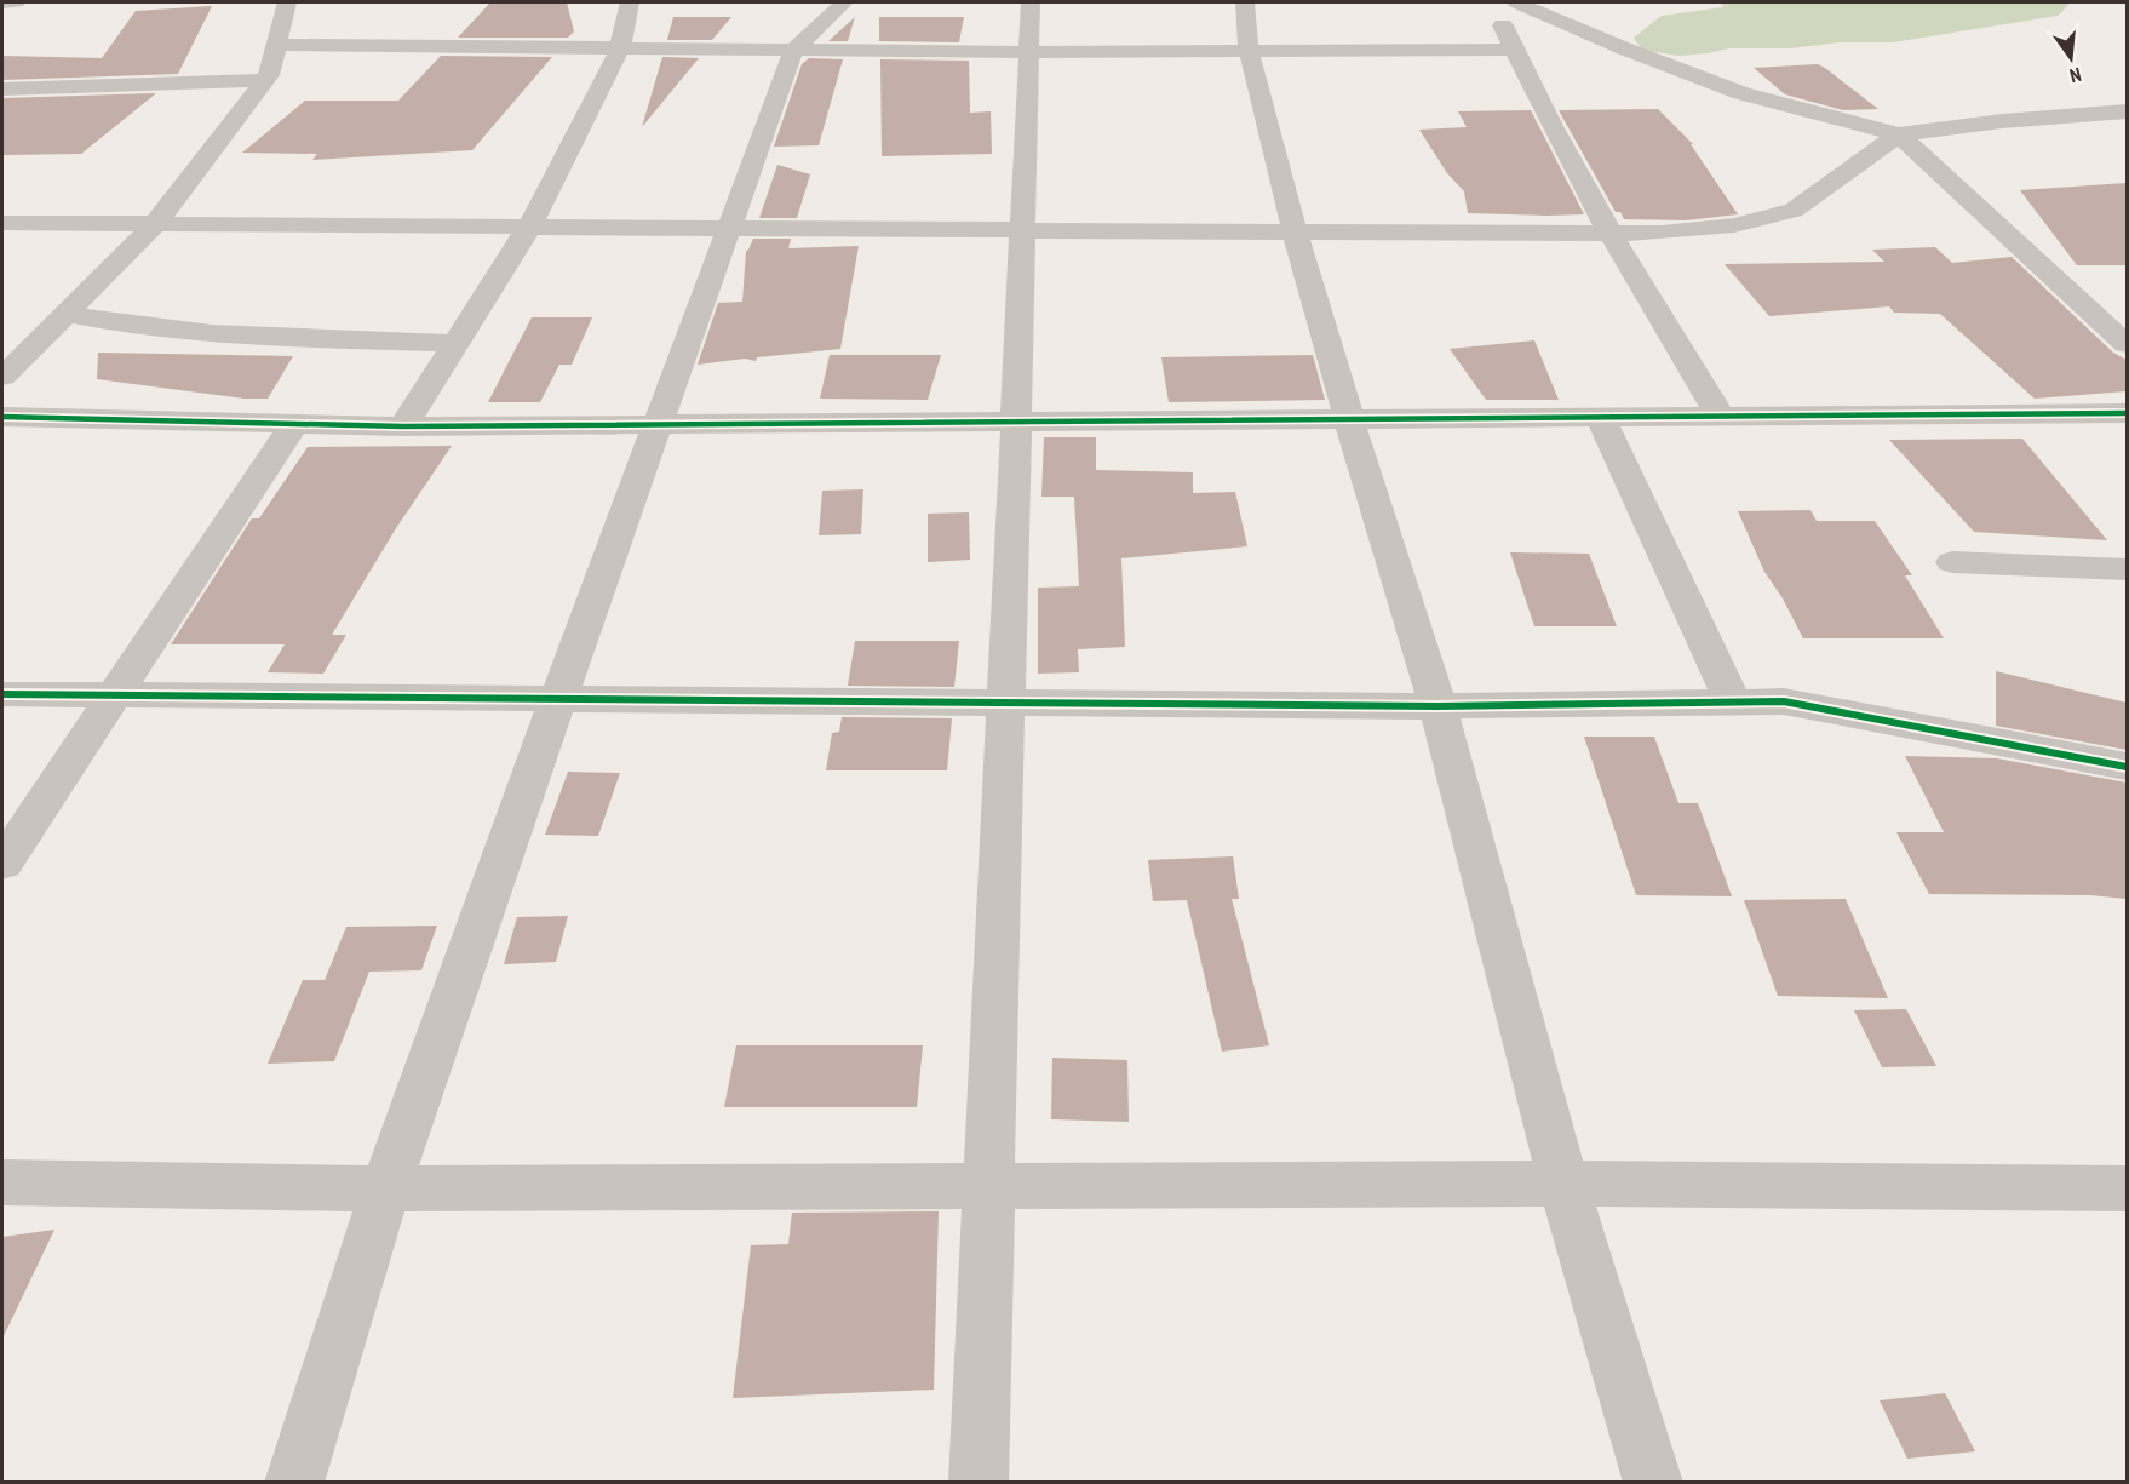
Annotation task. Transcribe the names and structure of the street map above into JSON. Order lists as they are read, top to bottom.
{
  "north": "bottom"
}
